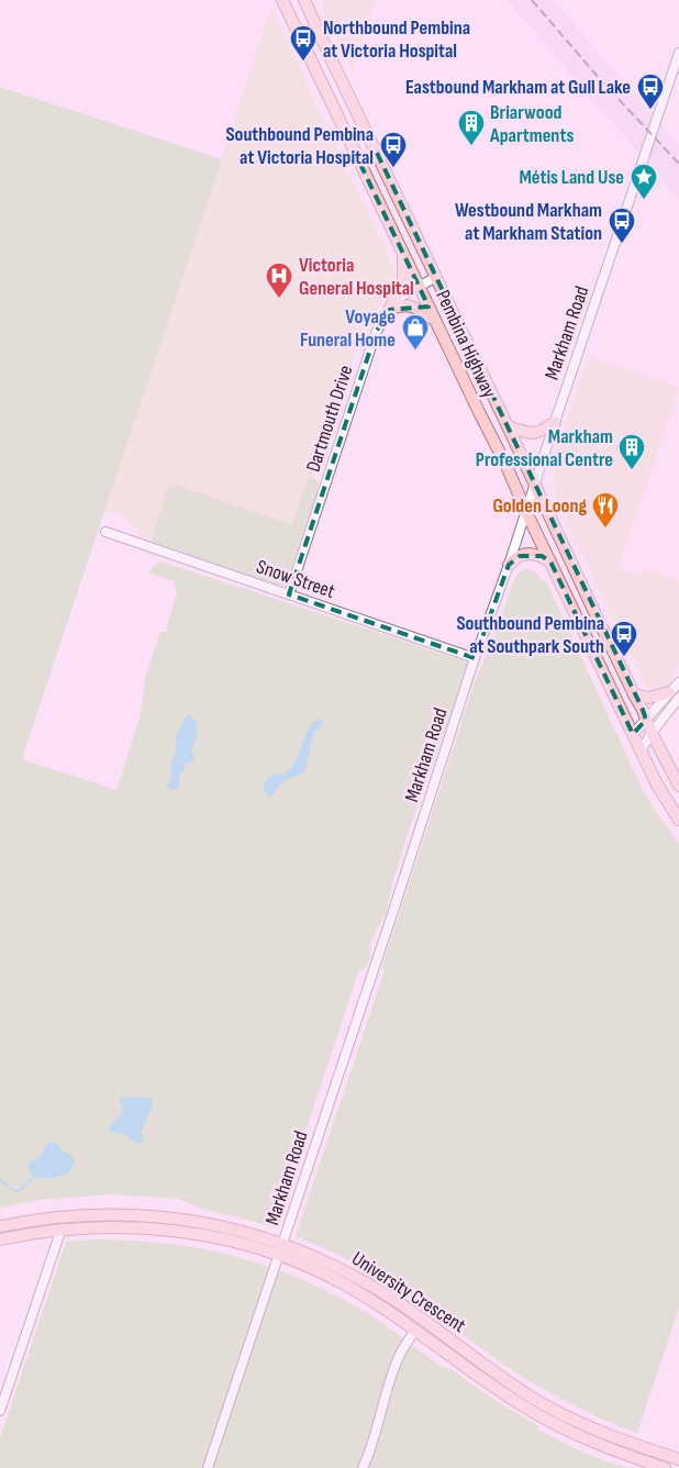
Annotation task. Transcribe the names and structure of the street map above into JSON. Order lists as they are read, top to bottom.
{
  "streets": {
    "main road": ["Pembina Highway", "University Crescent"],
    "street": ["Markham Road", "Dartmouth Drive", "Snow Street"]
  },
  "crossings": [
    ["Markham Road", "Pembina Highway"],
    ["Markham Road", "Snow Street"],
    ["Markham Road", "University Crescent"],
    ["Pembina Highway", "Dartmouth Drive"],
    ["Dartmouth Drive", "Snow Street"]
  ],
  "places": {
    "bus stop": [
      "Northbound Pembina at Victoria Hospital",
      "Eastbound Markham at Gull Lake",
      "Southbound Pembina at Victoria Hospital",
      "Westbound Markham at Markham Station",
      "Southbound Pembina at Southpark South"
    ],
    "building": ["Briarwood Apartments", "Markham Professional Centre"],
    "place": ["Métis Land Use"],
    "hospital": ["Victoria General Hospital"],
    "shop": ["Voyage Funeral Home"],
    "restaurant": ["Golden Loong"]
  }
}
